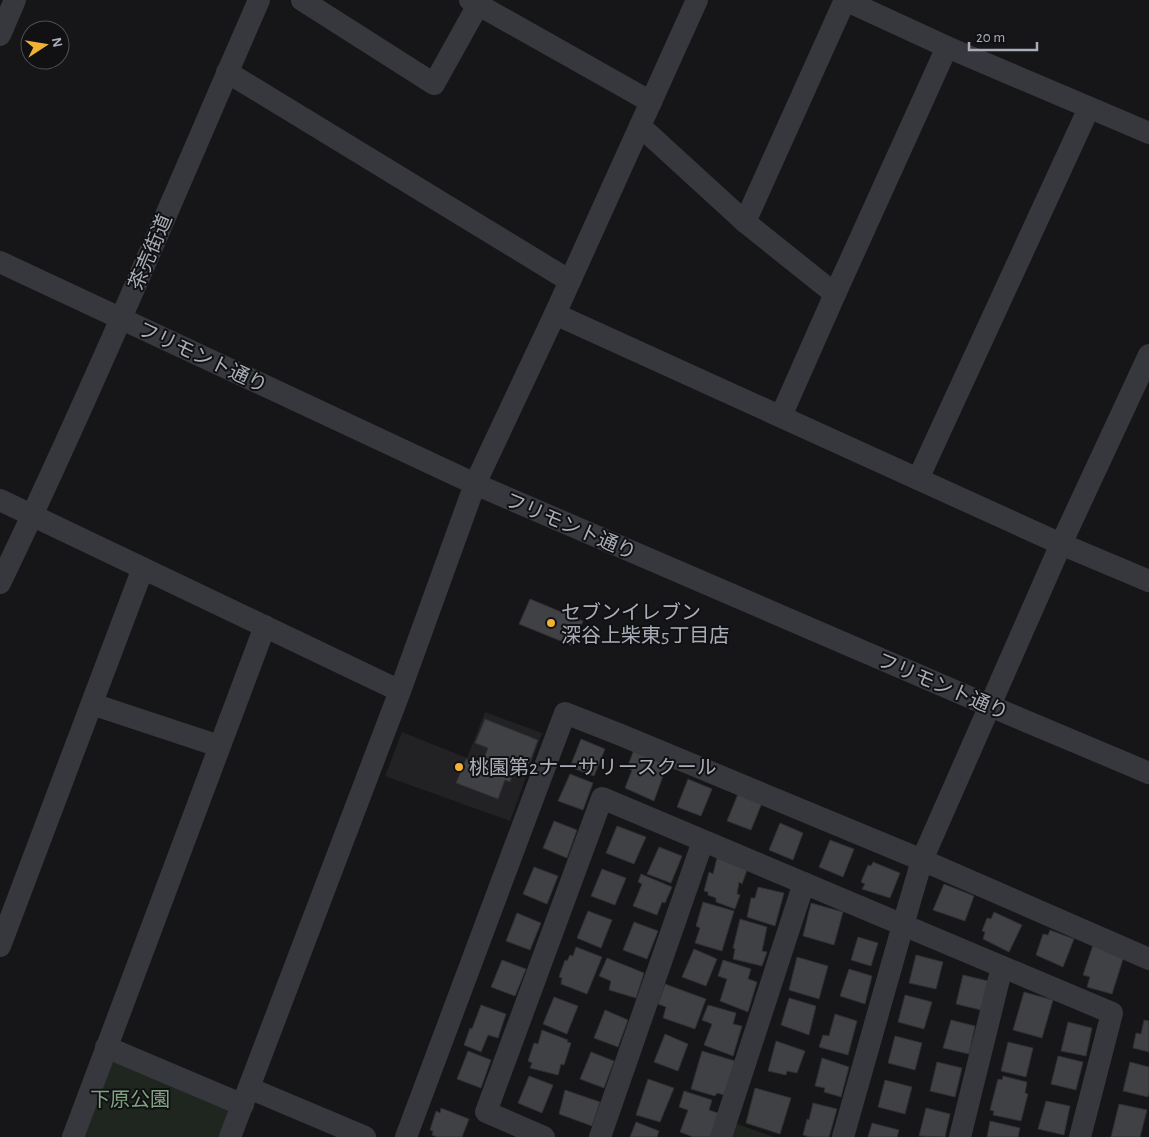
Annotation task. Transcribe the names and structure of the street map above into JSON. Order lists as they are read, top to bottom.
{
  "streets": {
    "street": ["茶売街道", "フリモント通り"]
  },
  "crossings": [
    ["茶売街道", "フリモント通り"]
  ],
  "parks": ["下原公園"],
  "places": ["セブンイレブン 深谷上柴東5丁目店", "桃園第2ナーサリースクール"],
  "scale_bar": "20 m",
  "north": "right"
}
